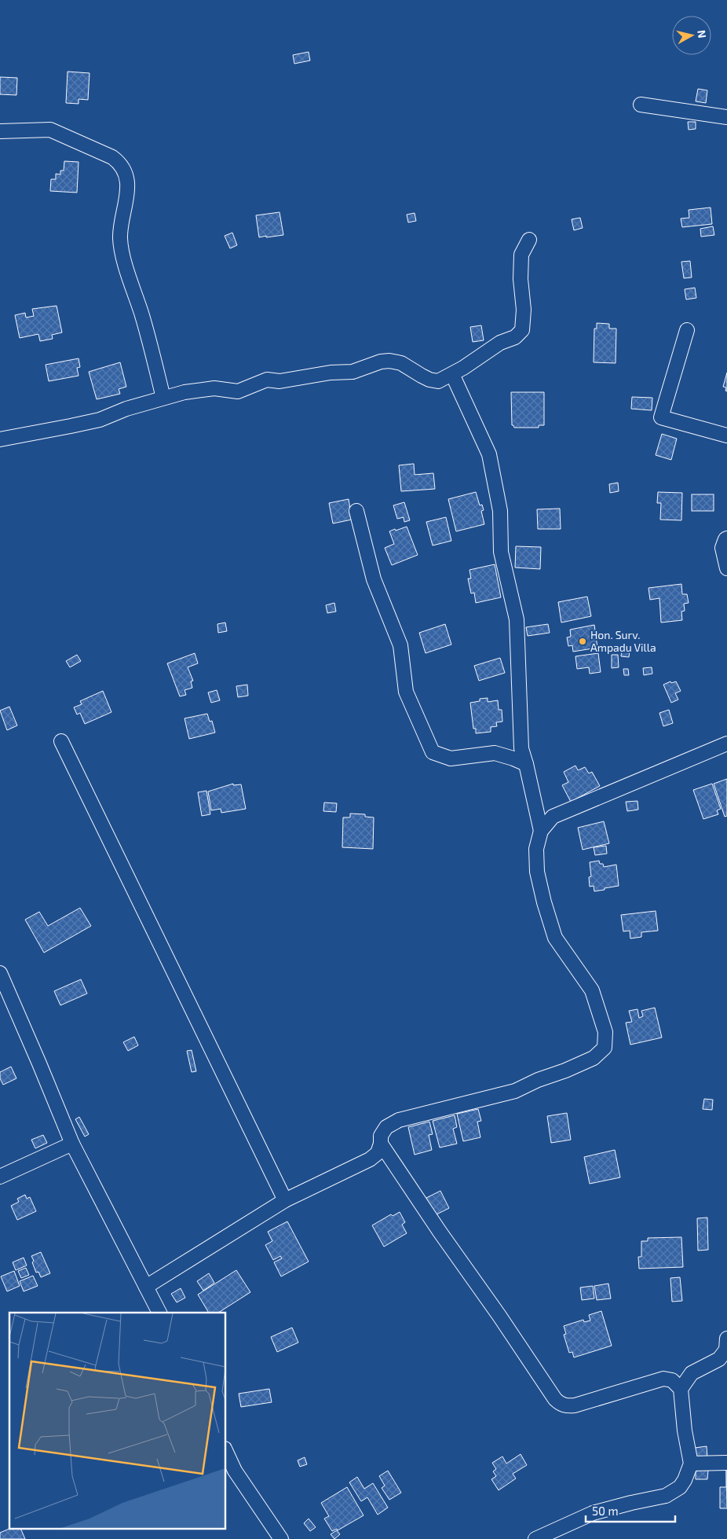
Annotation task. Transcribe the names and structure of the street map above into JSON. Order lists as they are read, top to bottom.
{
  "places": ["Hon. Surv. Ampadu Villa"],
  "scale_bar": "50 m",
  "north": "right"
}
